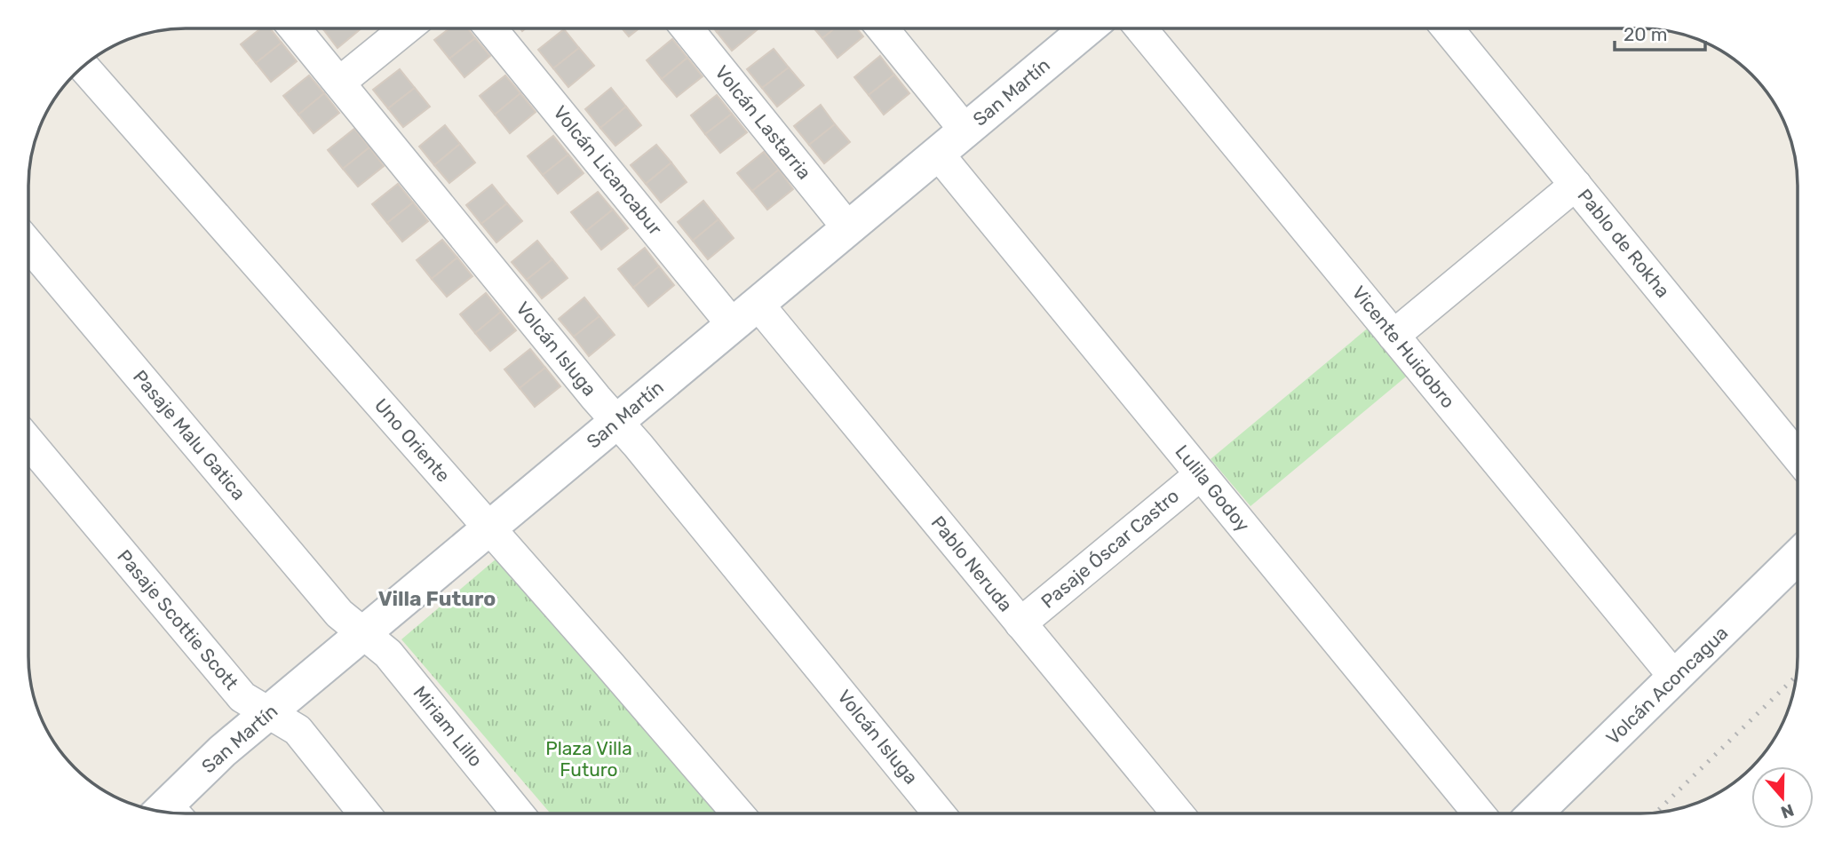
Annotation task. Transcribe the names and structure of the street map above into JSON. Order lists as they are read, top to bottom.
{
  "streets": {
    "street": [
      "San Martín",
      "Volcán Lastarria",
      "Volcán Licancabur",
      "Pablo de Rokha",
      "Vicente Huidobro",
      "Volcán Isluga",
      "Pasaje Malu Gatica",
      "Uno Oriente",
      "Lulila Godoy",
      "Pasaje Óscar Castro",
      "Pablo Neruda",
      "Pasaje Scottie Scott",
      "Volcán Aconcagua",
      "Miriam Lillo"
    ]
  },
  "crossings": [
    ["San Martín", "Volcán Lastarria"],
    ["San Martín", "Volcán Licancabur"],
    ["San Martín", "Volcán Isluga"],
    ["San Martín", "Pasaje Malu Gatica"],
    ["San Martín", "Uno Oriente"],
    ["San Martín", "Lulila Godoy"],
    ["San Martín", "Pablo Neruda"],
    ["San Martín", "Pasaje Scottie Scott"],
    ["San Martín", "Miriam Lillo"],
    ["Volcán Licancabur", "Pablo Neruda"],
    ["Vicente Huidobro", "Volcán Aconcagua"],
    ["Pasaje Malu Gatica", "Miriam Lillo"],
    ["Lulila Godoy", "Pasaje Óscar Castro"],
    ["Pasaje Óscar Castro", "Pablo Neruda"]
  ],
  "districts": ["Villa Futuro"],
  "parks": ["Plaza Villa Futuro"],
  "scale_bar": "20 m",
  "north": "bottom"
}
